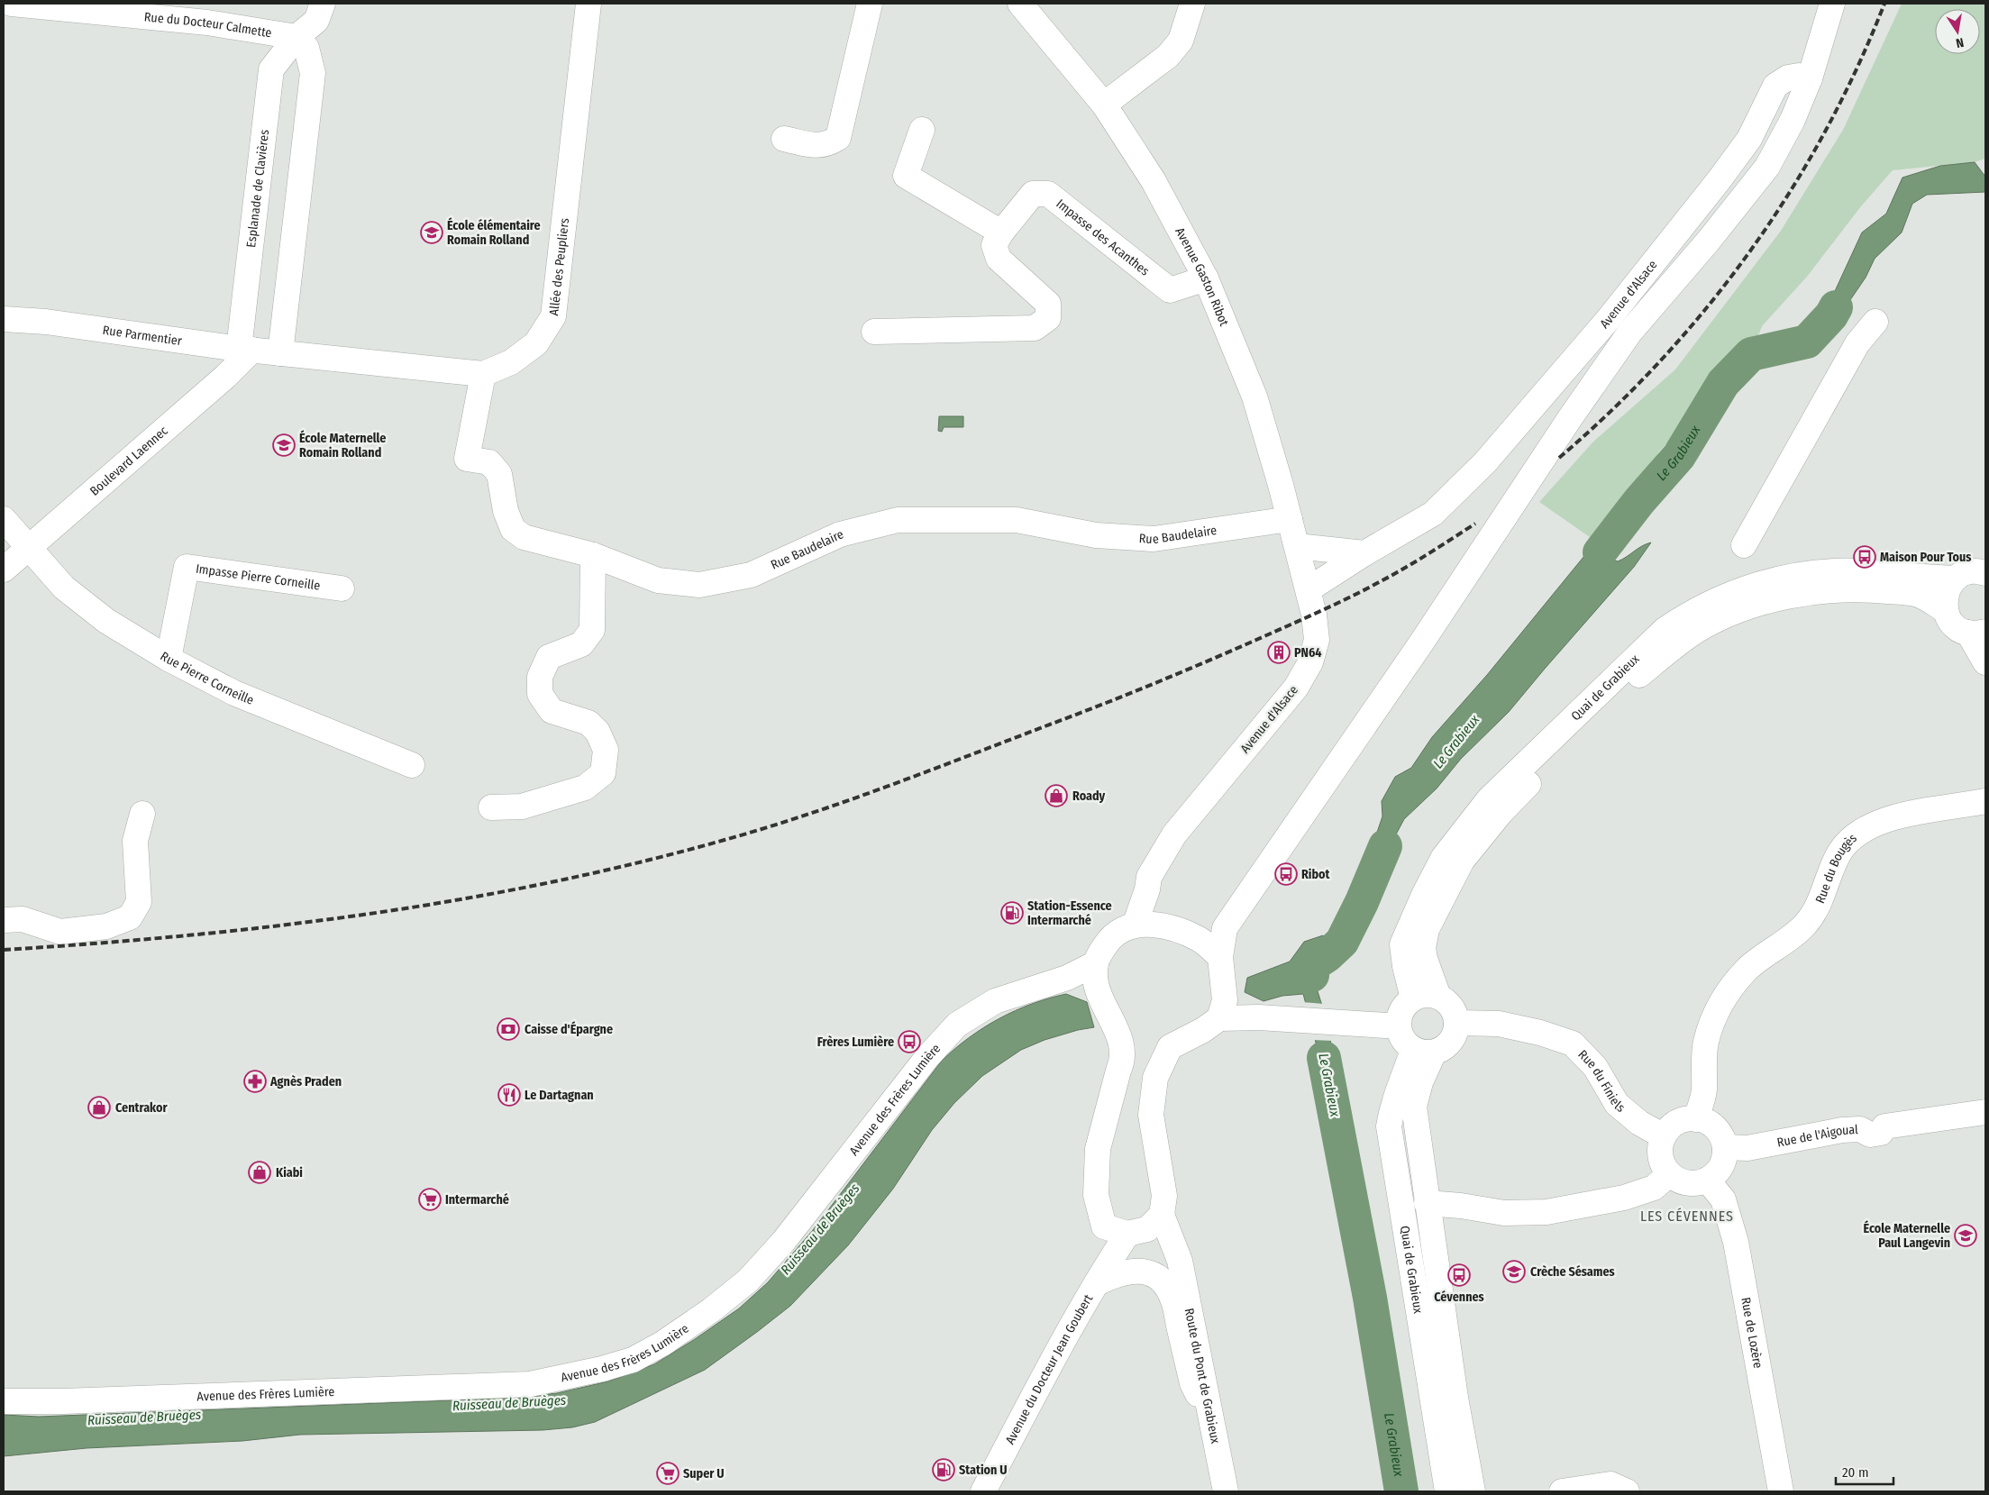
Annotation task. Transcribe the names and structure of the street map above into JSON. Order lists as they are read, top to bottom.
{
  "streets": {
    "street": [
      "Rue du Docteur Calmette",
      "Esplanade de Clavières",
      "Impasse des Acanthes",
      "Allée des Peupliers",
      "Avenue Gaston Ribot",
      "Avenue d'Alsace",
      "Rue Parmentier",
      "Boulevard Laennec",
      "Rue Baudelaire",
      "Impasse Pierre Corneille",
      "Rue Pierre Corneille",
      "Quai de Grabieux",
      "Rue du Bougès",
      "Rue du Finiels",
      "Avenue des Frères Lumière",
      "Rue de l'Aigoual",
      "Rue de Lozère",
      "Avenue du Docteur Jean Goubert",
      "Route du Pont de Grabieux"
    ]
  },
  "crossings": [
    ["Rue du Docteur Calmette", "Esplanade de Clavières"],
    ["Esplanade de Clavières", "Rue Parmentier"],
    ["Esplanade de Clavières", "Boulevard Laennec"],
    ["Impasse des Acanthes", "Avenue Gaston Ribot"],
    ["Allée des Peupliers", "Rue Parmentier"],
    ["Allée des Peupliers", "Rue Baudelaire"],
    ["Avenue Gaston Ribot", "Avenue d'Alsace"],
    ["Avenue Gaston Ribot", "Rue Baudelaire"],
    ["Rue Parmentier", "Boulevard Laennec"],
    ["Boulevard Laennec", "Rue Pierre Corneille"],
    ["Impasse Pierre Corneille", "Rue Pierre Corneille"],
    ["Quai de Grabieux", "Rue du Finiels"],
    ["Rue du Bougès", "Rue du Finiels"],
    ["Rue du Bougès", "Rue de l'Aigoual"],
    ["Rue du Bougès", "Rue de Lozère"],
    ["Rue du Finiels", "Rue de l'Aigoual"],
    ["Rue du Finiels", "Rue de Lozère"],
    ["Avenue des Frères Lumière", "Avenue du Docteur Jean Goubert"],
    ["Rue de l'Aigoual", "Rue de Lozère"],
    ["Avenue du Docteur Jean Goubert", "Route du Pont de Grabieux"]
  ],
  "districts": ["LES CÉVENNES"],
  "water": ["Le Grabieux", "Ruisseau de Bruèges"],
  "places": {
    "school or university": [
      "École élémentaire Romain Rolland",
      "École Maternelle Romain Rolland",
      "École Maternelle Paul Langevin",
      "Crèche Sésames"
    ],
    "bus stop": [
      "Maison Pour Tous",
      "Ribot",
      "Frères Lumière",
      "Cévennes"
    ],
    "building": ["PN64"],
    "shop": ["Roady", "Centrakor", "Kiabi"],
    "fuel station": ["Station-Essence Intermarché", "Station U"],
    "bank": ["Caisse d'Épargne"],
    "pharmacy": ["Agnès Praden"],
    "restaurant": ["Le Dartagnan"],
    "supermarket": ["Intermarché", "Super U"]
  },
  "scale_bar": "20 m",
  "north": "bottom"
}
